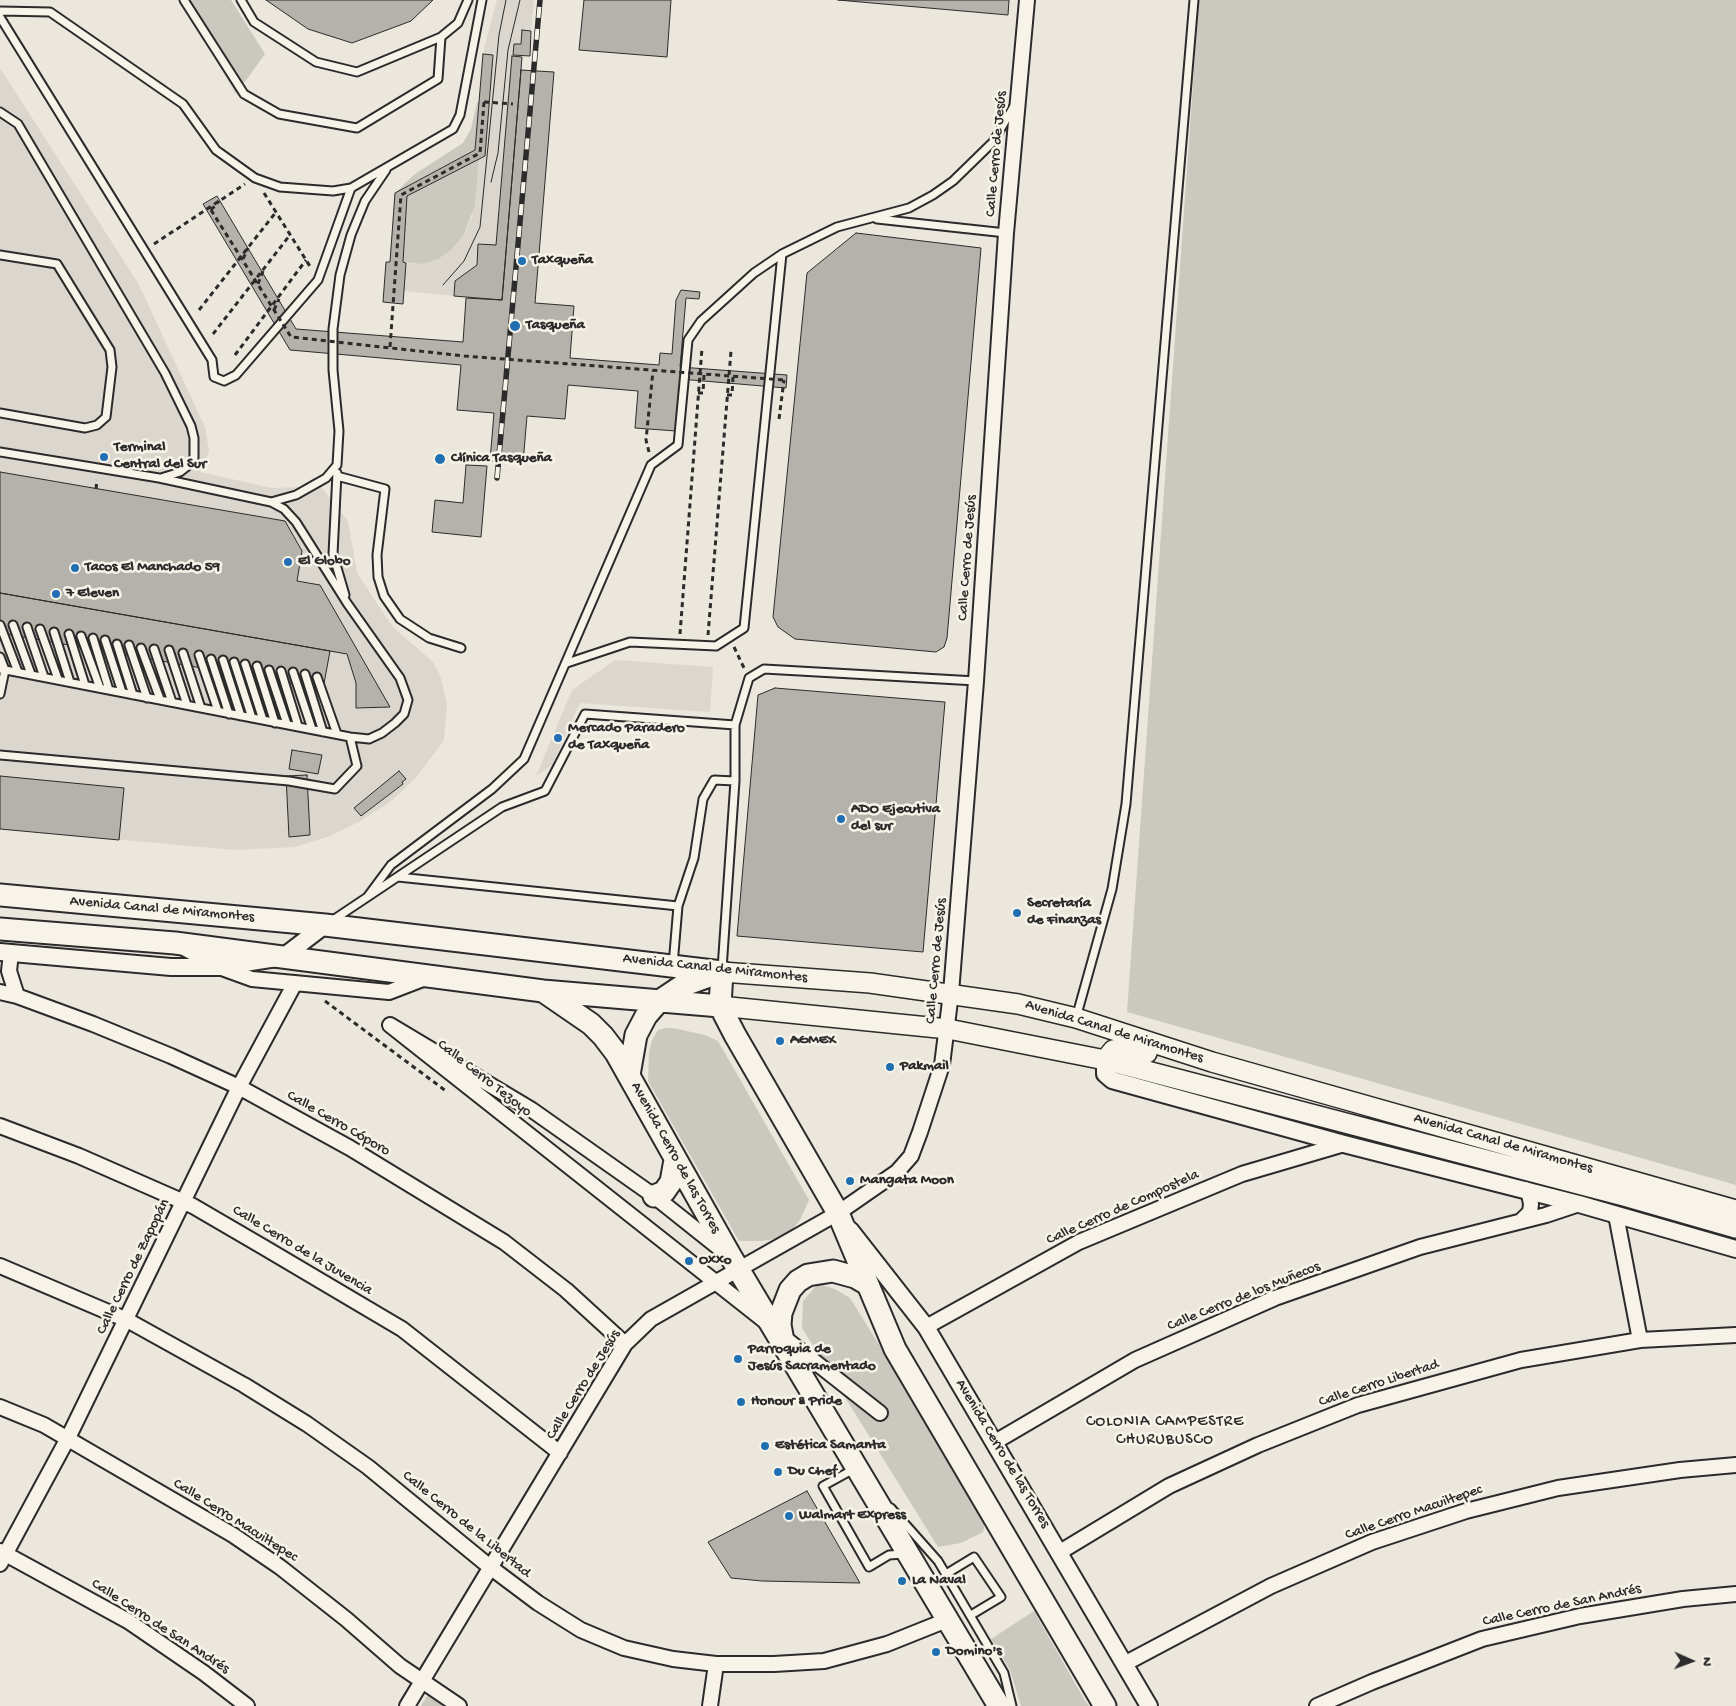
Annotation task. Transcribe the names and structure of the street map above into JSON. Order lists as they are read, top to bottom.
{
  "streets": {
    "main road": ["Avenida Canal de Miramontes", "Avenida Cerro de las Torres"],
    "street": [
      "Calle Cerro de Jesús",
      "Calle Cerro Tezoyo",
      "Calle Cerro Cóporo",
      "Calle Cerro de Compostela",
      "Calle Cerro de la Juvencia",
      "Calle Cerro de Zapopán",
      "Calle Cerro de los Muñecos",
      "Calle Cerro Libertad",
      "Calle Cerro Macuiltepec",
      "Calle Cerro de la Libertad",
      "Calle Cerro de San Andrés"
    ]
  },
  "crossings": [
    ["Calle Cerro de Jesús", "Avenida Canal de Miramontes"],
    ["Calle Cerro de Jesús", "Calle Cerro Tezoyo"],
    ["Calle Cerro de Jesús", "Calle Cerro Cóporo"],
    ["Calle Cerro de Jesús", "Avenida Cerro de las Torres"],
    ["Calle Cerro de Jesús", "Calle Cerro de la Juvencia"],
    ["Calle Cerro de Jesús", "Calle Cerro Macuiltepec"],
    ["Calle Cerro de Jesús", "Calle Cerro de la Libertad"],
    ["Avenida Canal de Miramontes", "Avenida Cerro de las Torres"],
    ["Avenida Canal de Miramontes", "Calle Cerro de Compostela"],
    ["Avenida Canal de Miramontes", "Calle Cerro de Zapopán"],
    ["Avenida Canal de Miramontes", "Calle Cerro de los Muñecos"],
    ["Calle Cerro Tezoyo", "Avenida Cerro de las Torres"],
    ["Calle Cerro Cóporo", "Calle Cerro de Zapopán"],
    ["Avenida Cerro de las Torres", "Calle Cerro de Compostela"],
    ["Avenida Cerro de las Torres", "Calle Cerro de los Muñecos"],
    ["Avenida Cerro de las Torres", "Calle Cerro Libertad"],
    ["Avenida Cerro de las Torres", "Calle Cerro Macuiltepec"],
    ["Avenida Cerro de las Torres", "Calle Cerro de la Libertad"],
    ["Calle Cerro de la Juvencia", "Calle Cerro de Zapopán"],
    ["Calle Cerro de Zapopán", "Calle Cerro Macuiltepec"],
    ["Calle Cerro de Zapopán", "Calle Cerro de la Libertad"],
    ["Calle Cerro de Zapopán", "Calle Cerro de San Andrés"]
  ],
  "districts": ["COLONIA CAMPESTRE CHURUBUSCO"],
  "places": [
    "Taxqueña",
    "Tasqueña",
    "Terminal Central del Sur",
    "Clínica Tasqueña",
    "El Globo",
    "Tacos El Manchado 59",
    "7 Eleven",
    "Mercado Paradero de Taxqueña",
    "ADO Ejecutiva del sur",
    "Secretaría de Finanzas",
    "AGMEX",
    "Pakmail",
    "Mangata Moon",
    "Oxxo",
    "Parroquia de Jesús Sacramentado",
    "Honour & Pride",
    "Estética Samanta",
    "Du Chef",
    "Walmart Express",
    "La Naval",
    "Domino's"
  ],
  "north": "right"
}
